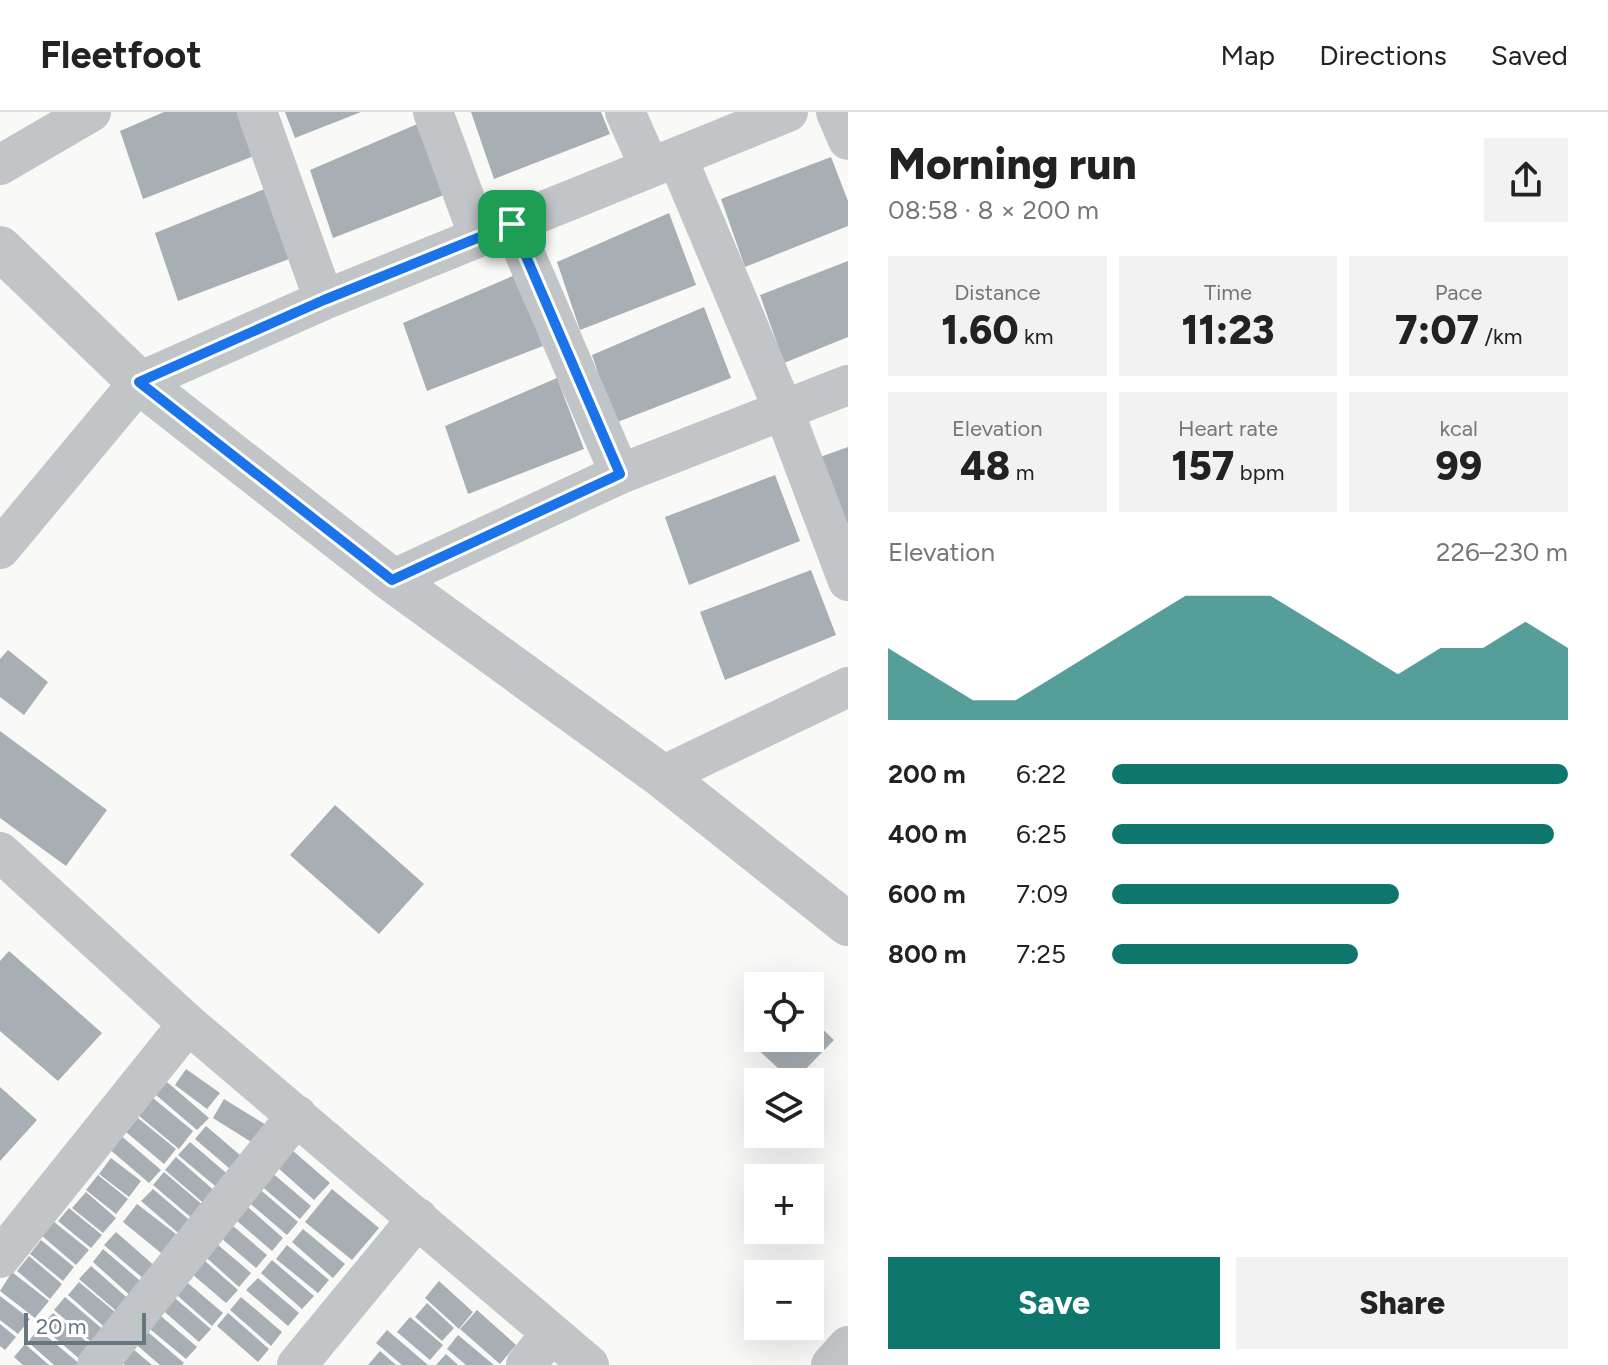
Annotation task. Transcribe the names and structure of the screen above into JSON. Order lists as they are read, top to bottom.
{
  "scale_bar": "20 m",
  "page": {
    "header": "Fleetfoot",
    "nav": ["Map", "Directions", "Saved"],
    "heading": ["Morning run", "08:58 · 8 × 200 m"],
    "stats": [
      ["Distance", "1.60 km"],
      ["Time", "11:23"],
      ["Pace", "7:07 /km"],
      ["Elevation", "48 m"],
      ["Heart rate", "157 bpm"],
      ["kcal", "99"]
    ],
    "chart": ["Elevation", "226–230 m"],
    "list": [
      {
        "name": "200 m",
        "note": "6:22"
      },
      {
        "name": "400 m",
        "note": "6:25"
      },
      {
        "name": "600 m",
        "note": "7:09"
      },
      {
        "name": "800 m",
        "note": "7:25"
      }
    ],
    "map_buttons": ["+", "−"],
    "buttons": ["Save", "Share"],
    "scale": "20 m"
  }
}
